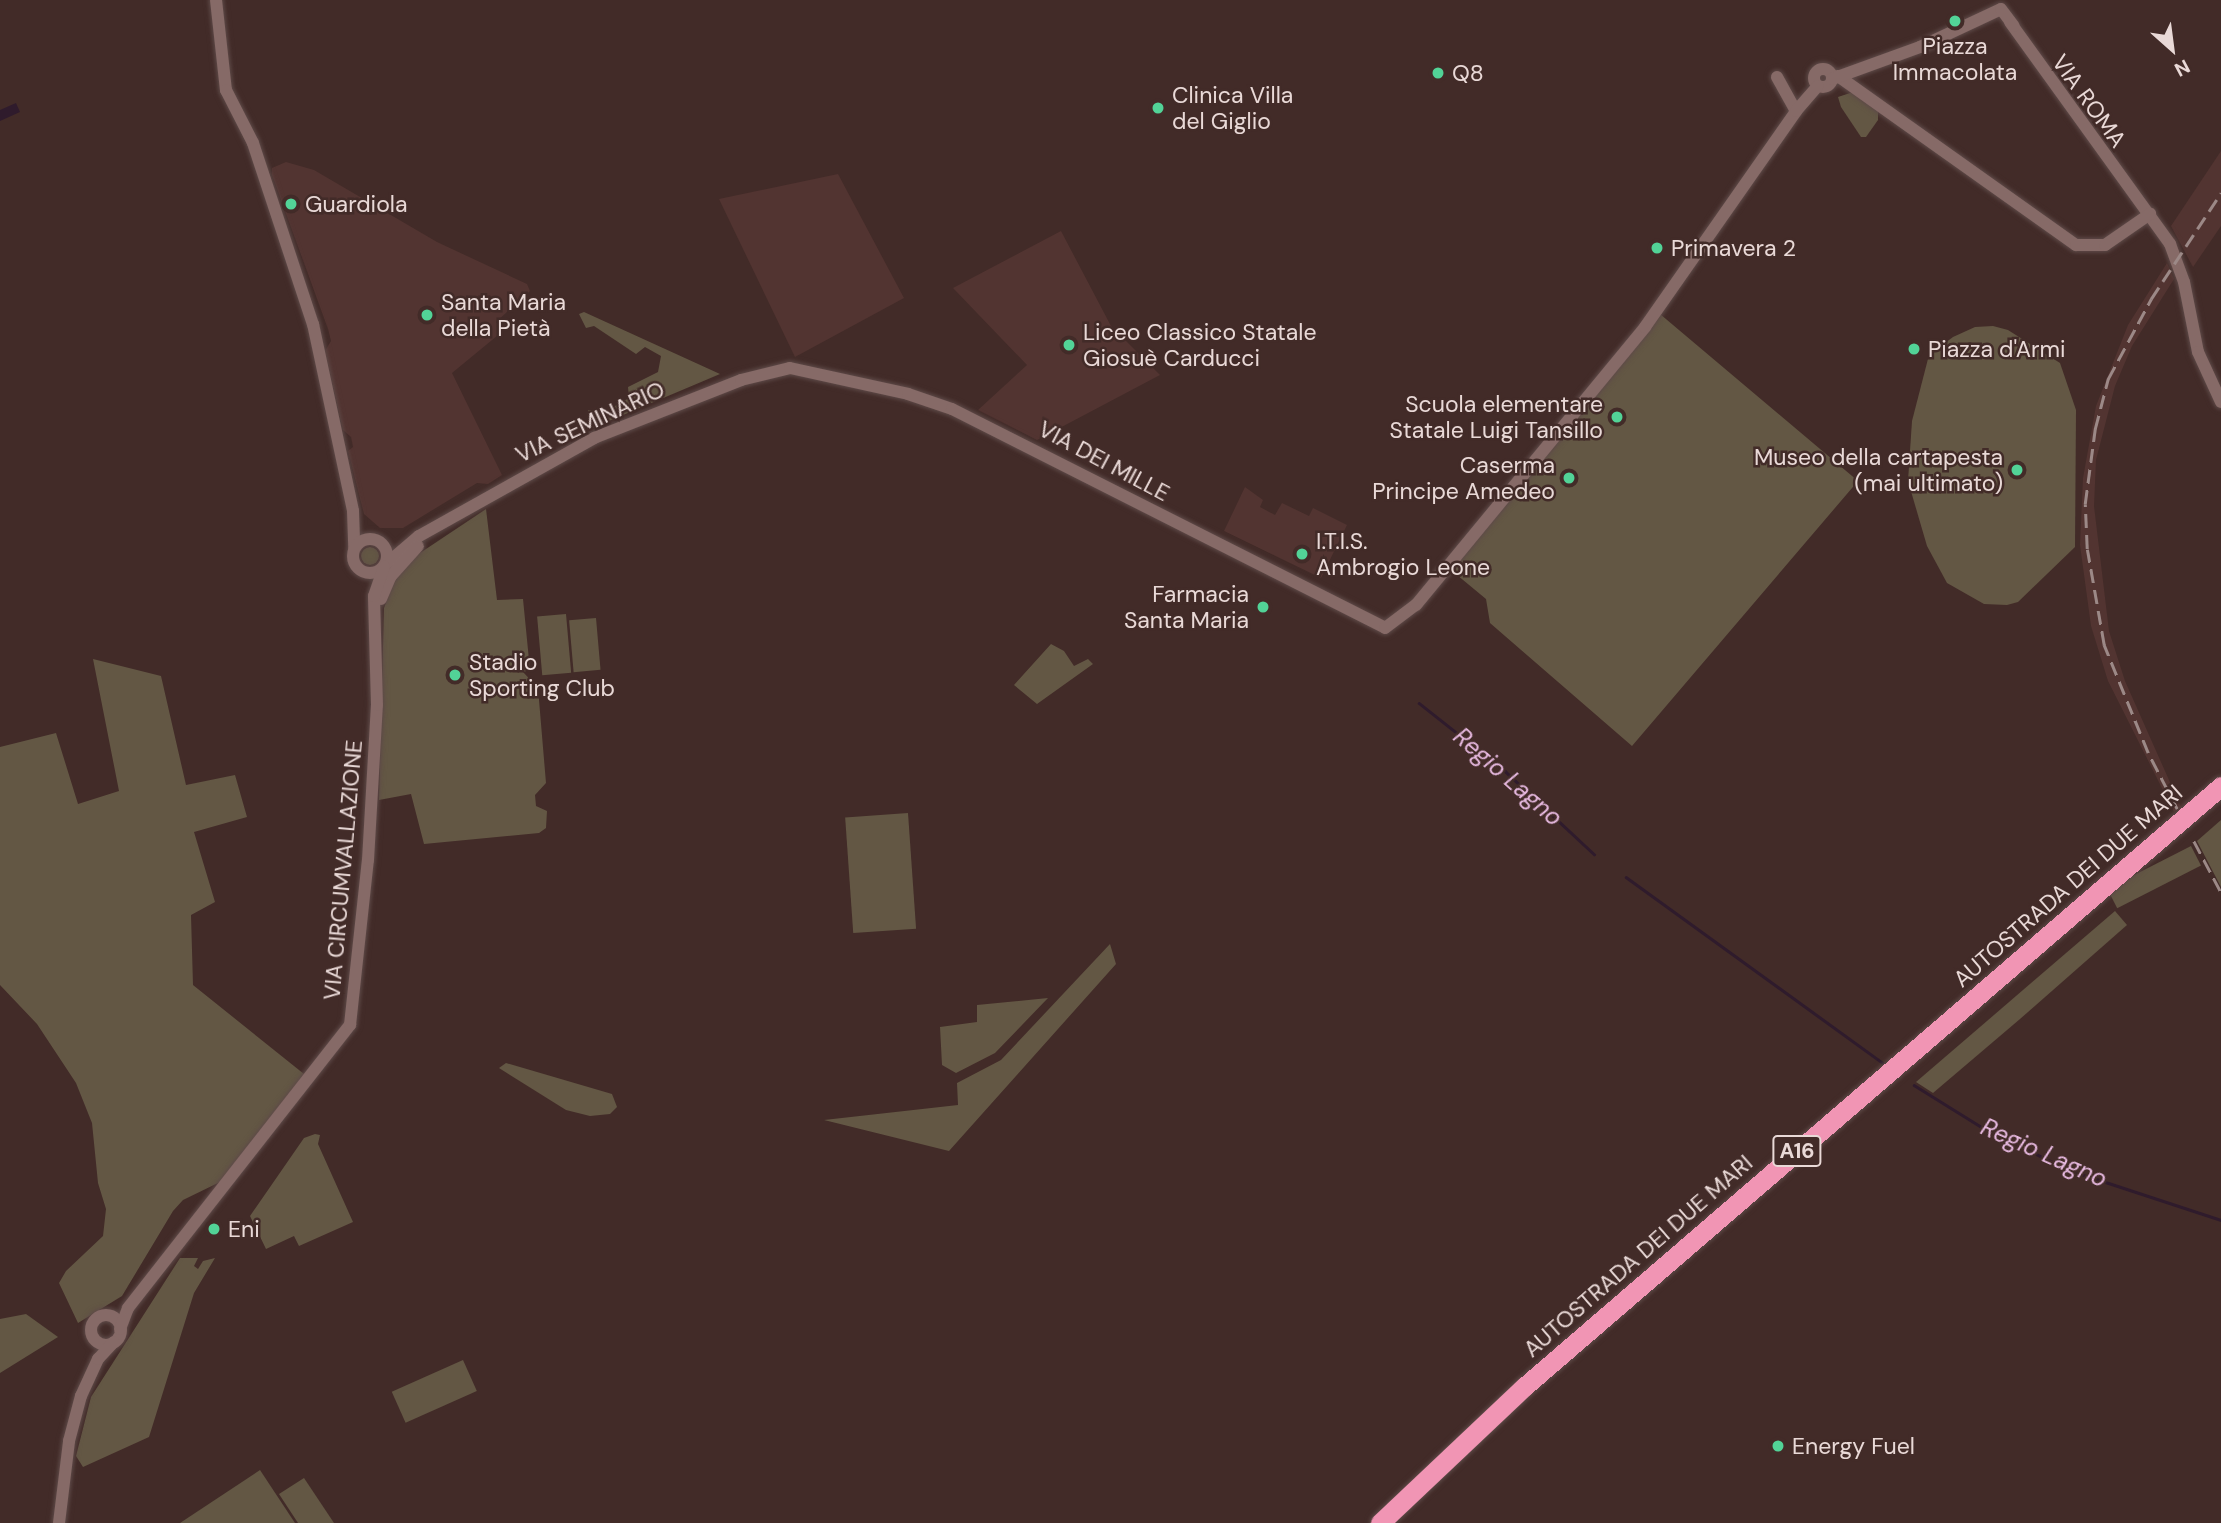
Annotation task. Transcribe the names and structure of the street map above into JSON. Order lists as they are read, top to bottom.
{
  "streets": {
    "highway": ["AUTOSTRADA DEI DUE MARI", "A16"],
    "street": [
      "VIA ROMA",
      "VIA SEMINARIO",
      "VIA DEI MILLE",
      "VIA CIRCUMVALLAZIONE"
    ]
  },
  "crossings": [
    ["VIA SEMINARIO", "VIA DEI MILLE"],
    ["VIA SEMINARIO", "VIA CIRCUMVALLAZIONE"]
  ],
  "water": ["Regio Lagno"],
  "places": [
    "Piazza Immacolata",
    "Q8",
    "Clinica Villa del Giglio",
    "Guardiola",
    "Primavera 2",
    "Santa Maria della Pietà",
    "Liceo Classico Statale Giosuè Carducci",
    "Piazza d'Armi",
    "Scuola elementare Statale Luigi Tansillo",
    "Museo della cartapesta (mai ultimato)",
    "Caserma Principe Amedeo",
    "I.T.I.S. Ambrogio Leone",
    "Farmacia Santa Maria",
    "Stadio Sporting Club",
    "Eni",
    "Energy Fuel"
  ],
  "north": "bottom right"
}
